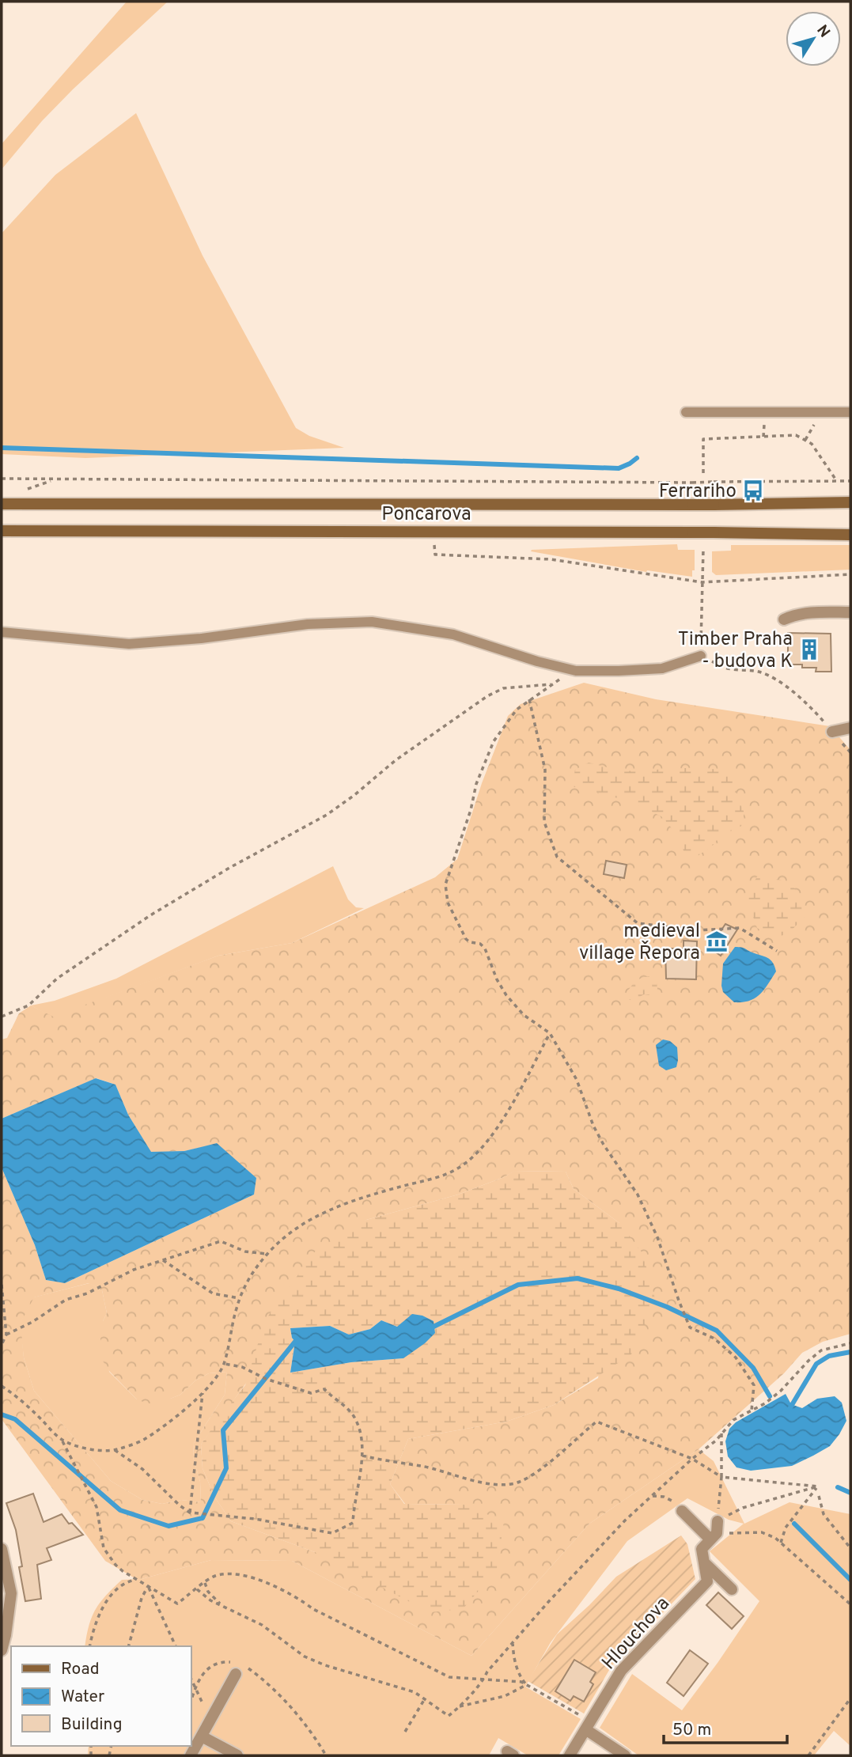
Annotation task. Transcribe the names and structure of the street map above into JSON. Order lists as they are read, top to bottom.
{
  "streets": {
    "main road": ["Poncarova"],
    "street": ["Hlouchova"]
  },
  "places": {
    "bus stop": ["Ferrariho"],
    "building": ["Timber Praha - budova K"],
    "museum": ["medieval village Řepora"]
  },
  "legend": ["Road", "Water", "Building"],
  "scale_bar": "50 m",
  "north": "top right"
}
